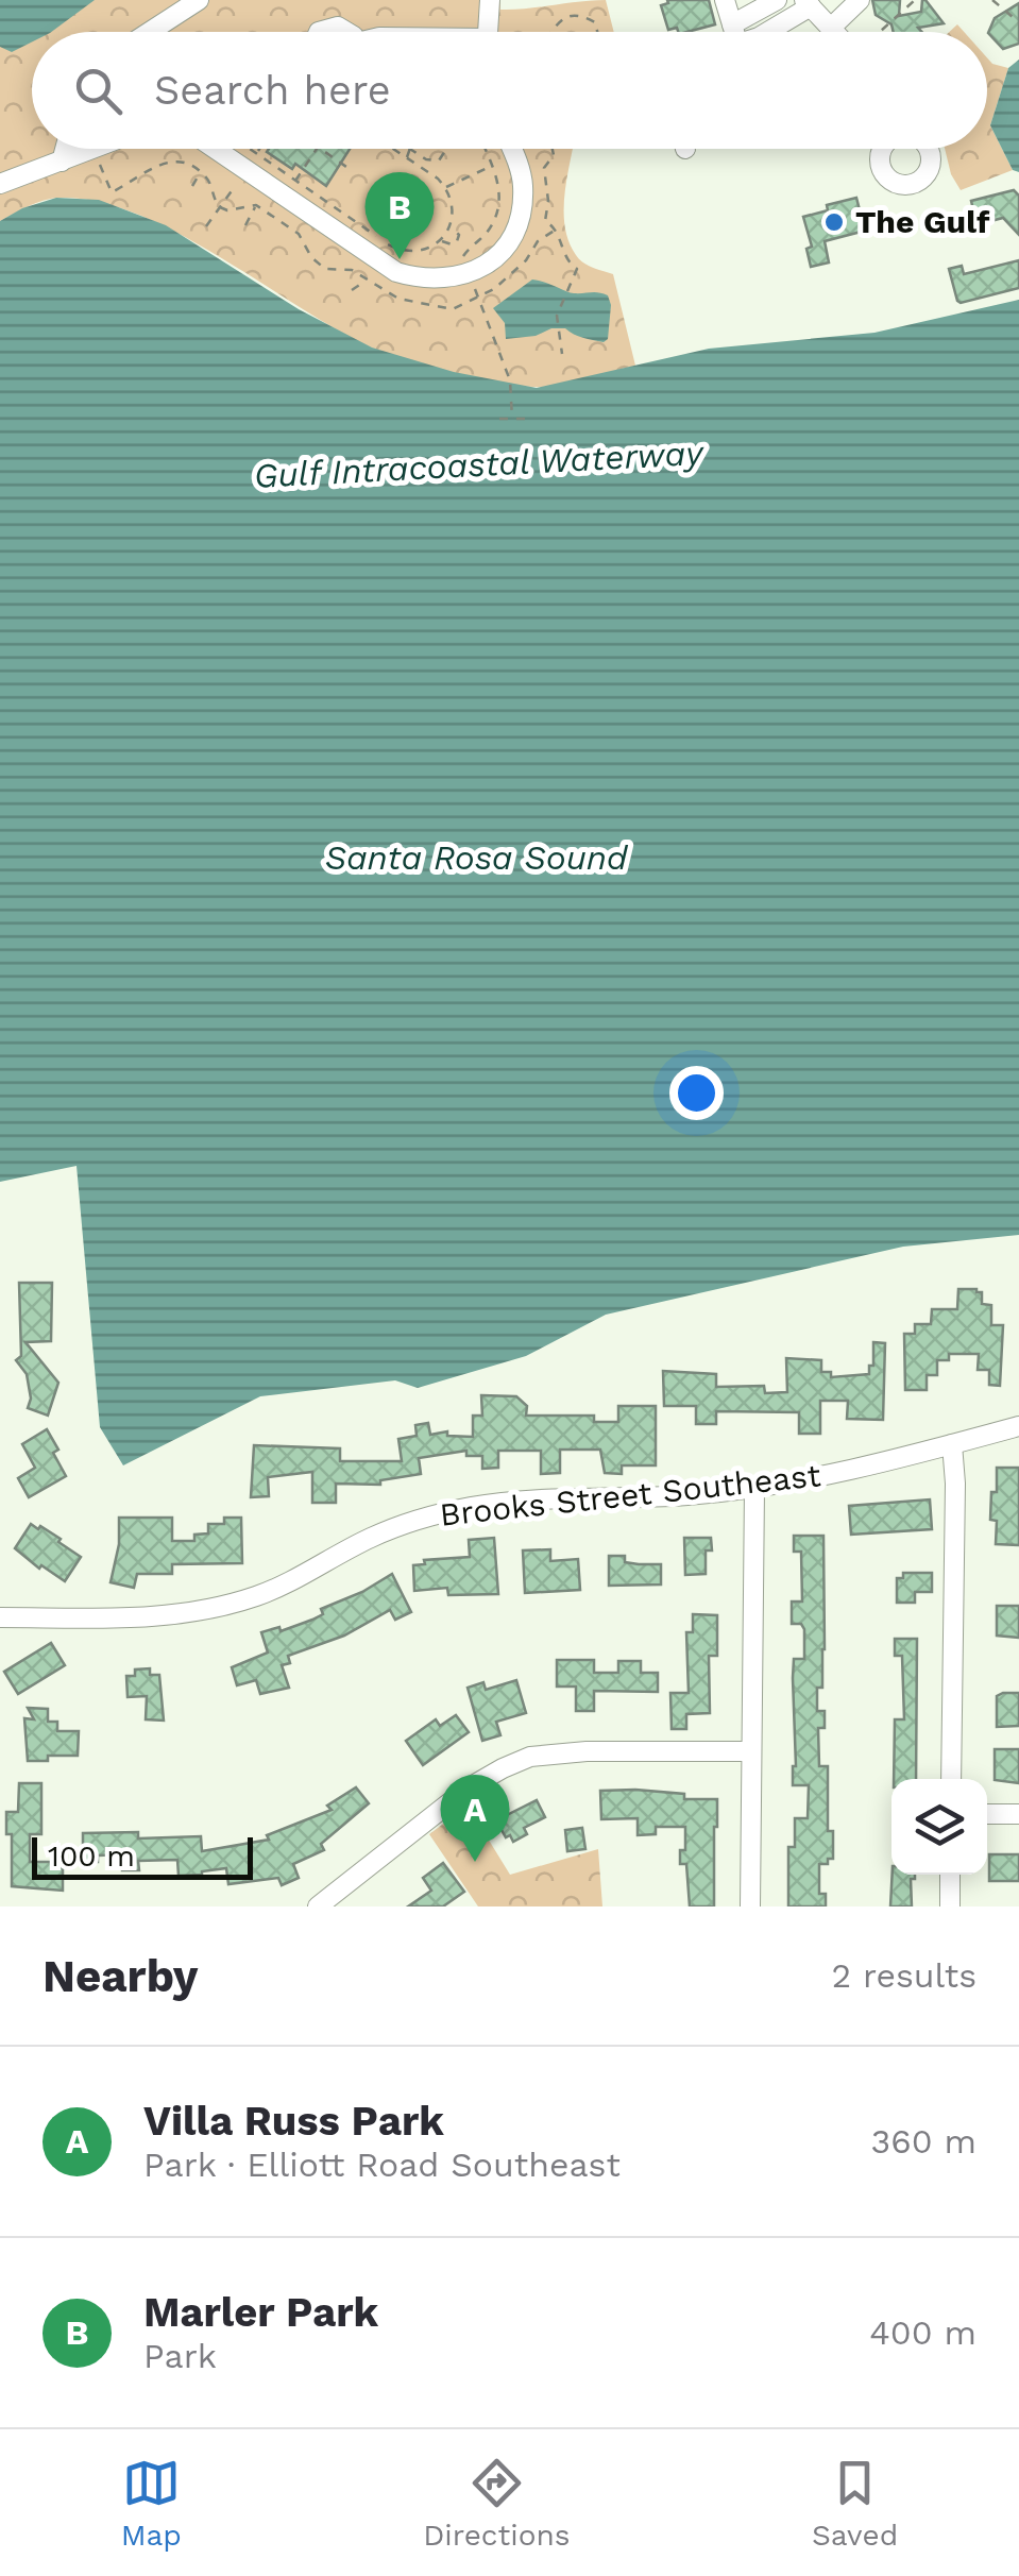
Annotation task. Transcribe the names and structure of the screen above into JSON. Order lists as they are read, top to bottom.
{
  "streets": {
    "street": ["Brooks Street Southeast"]
  },
  "water": ["Gulf Intracoastal Waterway", "Santa Rosa Sound"],
  "places": ["The Gulf"],
  "scale_bar": "100 m",
  "page": {
    "search": "Search here",
    "pins": ["B", "A"],
    "scale": "100 m",
    "heading": ["Nearby", "2 results"],
    "list": [
      {
        "mark": "A",
        "name": "Villa Russ Park",
        "note": "Park · Elliott Road Southeast",
        "value": "360 m"
      },
      {
        "mark": "B",
        "name": "Marler Park",
        "note": "Park",
        "value": "400 m"
      }
    ],
    "nav": ["Map", "Directions", "Saved"]
  }
}
